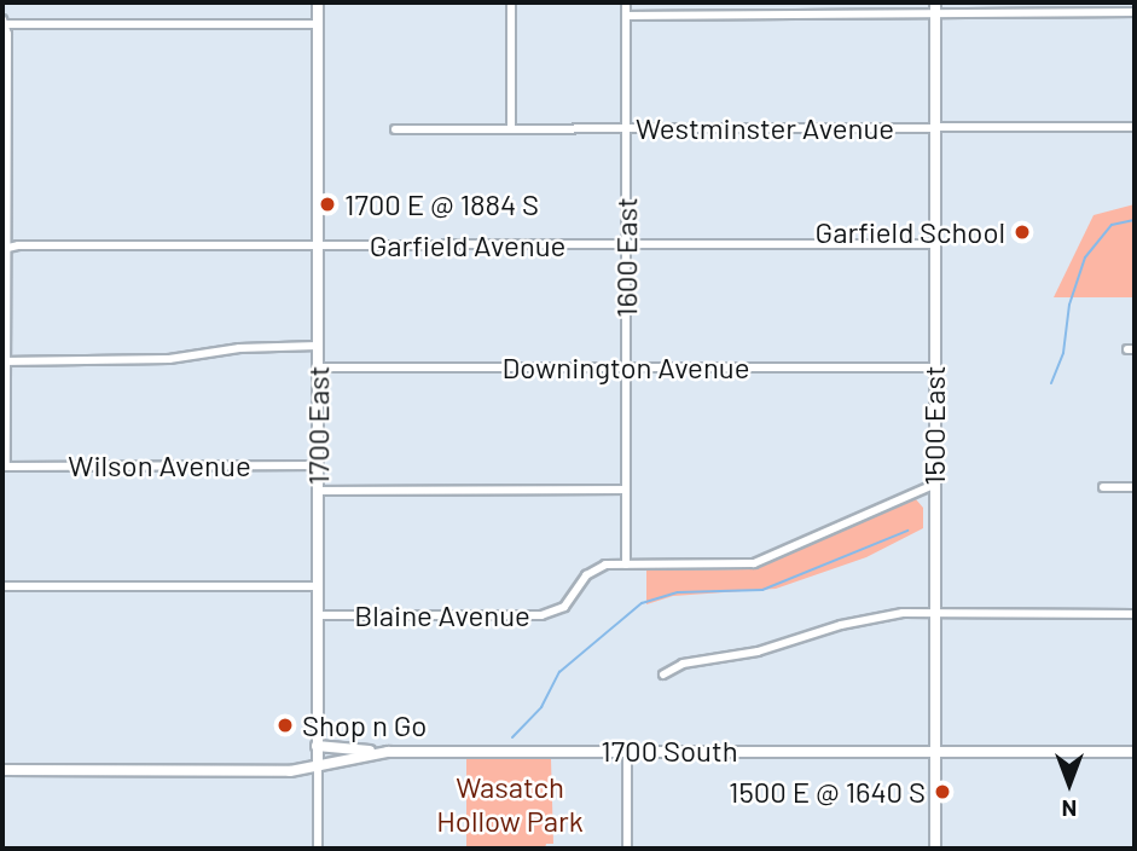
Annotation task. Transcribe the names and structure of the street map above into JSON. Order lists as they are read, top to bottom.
{
  "streets": {
    "street": [
      "Westminster Avenue",
      "Garfield Avenue",
      "1600 East",
      "Downington Avenue",
      "1700 East",
      "1500 East",
      "Wilson Avenue",
      "Blaine Avenue",
      "1700 South"
    ]
  },
  "crossings": [
    ["Westminster Avenue", "1600 East"],
    ["Westminster Avenue", "1500 East"],
    ["Garfield Avenue", "1600 East"],
    ["Garfield Avenue", "1700 East"],
    ["Garfield Avenue", "1500 East"],
    ["1600 East", "Downington Avenue"],
    ["1600 East", "Blaine Avenue"],
    ["Downington Avenue", "1700 East"],
    ["Downington Avenue", "1500 East"],
    ["1700 East", "Wilson Avenue"],
    ["1700 East", "Blaine Avenue"],
    ["1700 East", "1700 South"],
    ["1500 East", "Blaine Avenue"],
    ["1500 East", "1700 South"]
  ],
  "parks": ["Wasatch Hollow Park"],
  "places": [
    "1700 E @ 1884 S",
    "Garfield School",
    "Shop n Go",
    "1500 E @ 1640 S"
  ],
  "north": "bottom"
}
